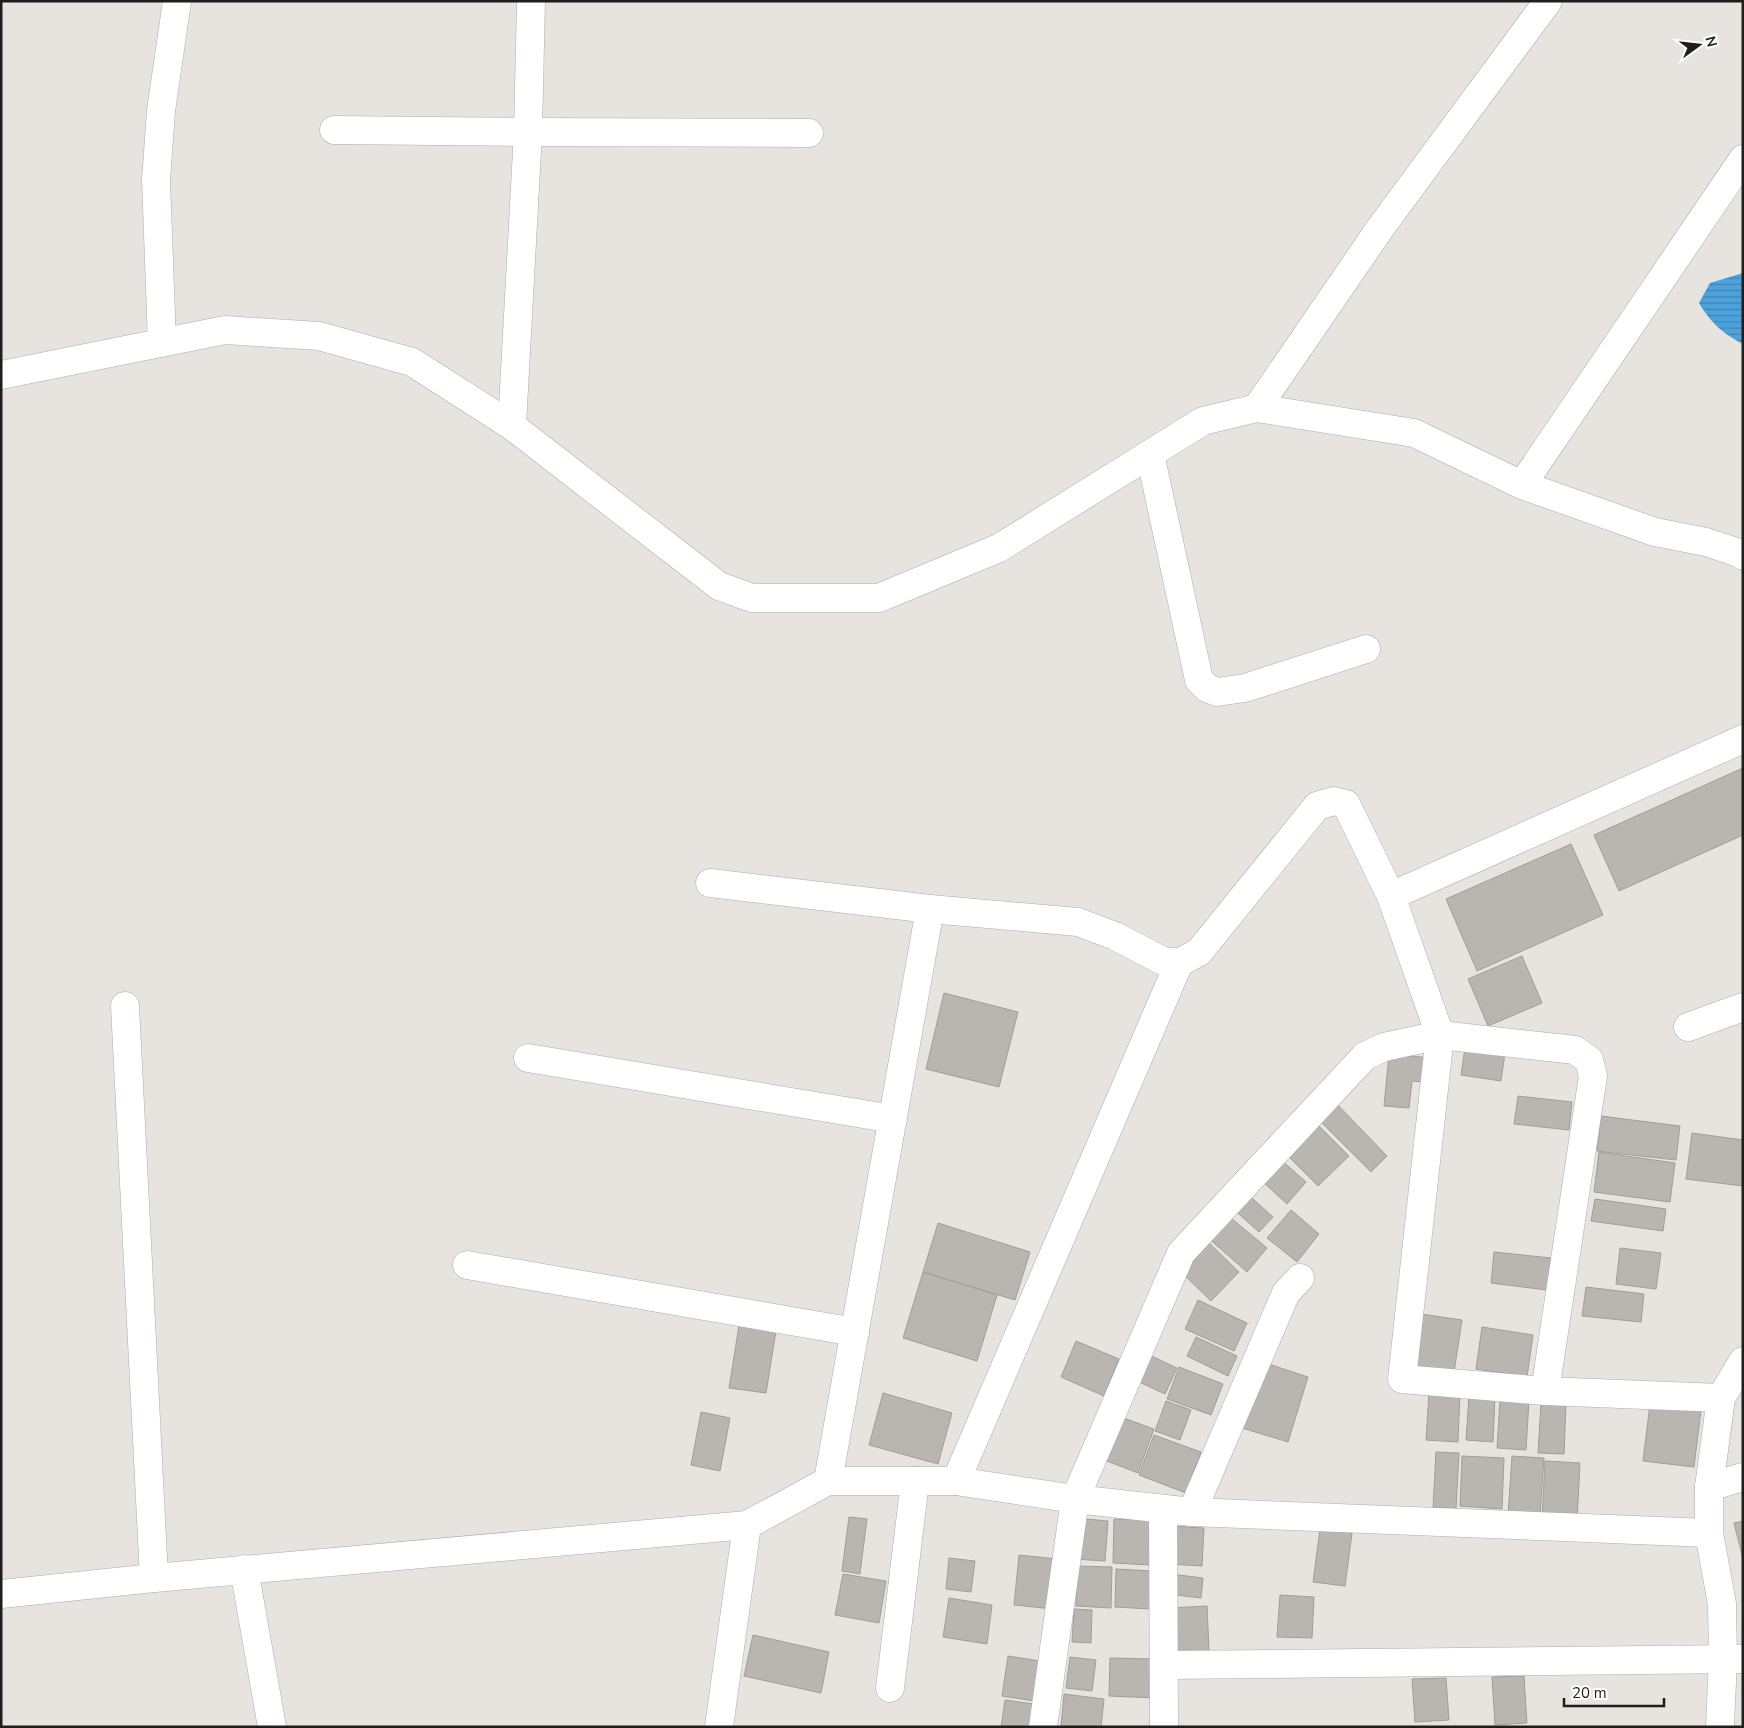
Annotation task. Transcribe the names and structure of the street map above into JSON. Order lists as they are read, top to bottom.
{
  "scale_bar": "20 m",
  "north": "right"
}
